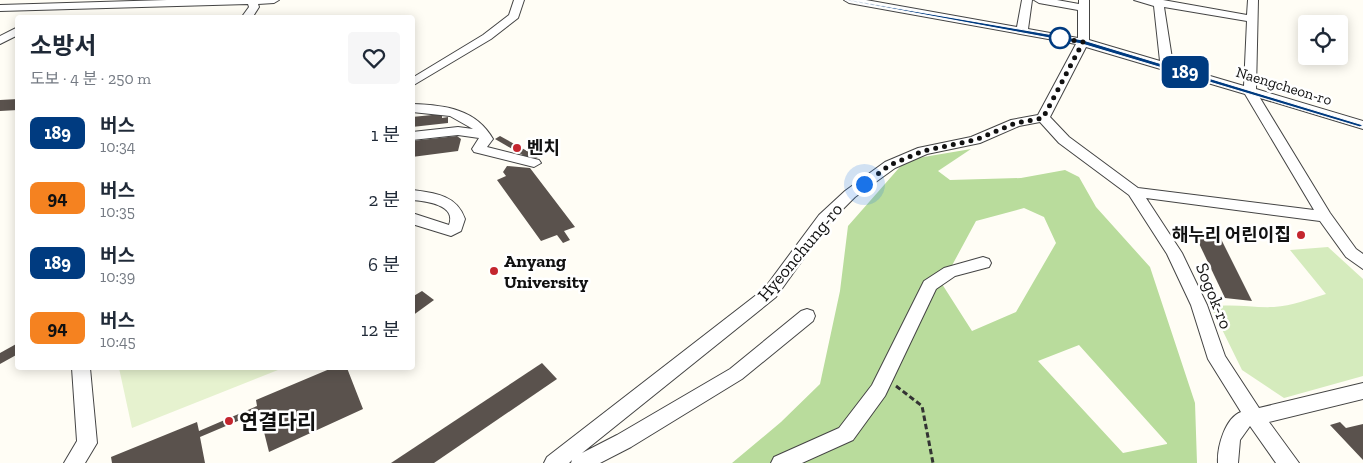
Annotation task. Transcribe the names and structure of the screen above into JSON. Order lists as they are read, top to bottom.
{
  "streets": {
    "street": ["Naengcheon-ro", "Hyeonchung-ro", "Sogok-ro"]
  },
  "crossings": [
    ["Hyeonchung-ro", "Sogok-ro"]
  ],
  "places": [
    "벤치",
    "해누리 어린이집",
    "Anyang University",
    "연결다리"
  ],
  "lines": ["bus line 189"],
  "page": {
    "on_map": "189",
    "heading": ["소방서", "도보 · 4 분 · 250 m"],
    "list": [
      {
        "mark": "189",
        "name": "버스",
        "note": "10:34",
        "value": "1 분"
      },
      {
        "mark": "94",
        "name": "버스",
        "note": "10:35",
        "value": "2 분"
      },
      {
        "mark": "189",
        "name": "버스",
        "note": "10:39",
        "value": "6 분"
      },
      {
        "mark": "94",
        "name": "버스",
        "note": "10:45",
        "value": "12 분"
      }
    ]
  }
}
